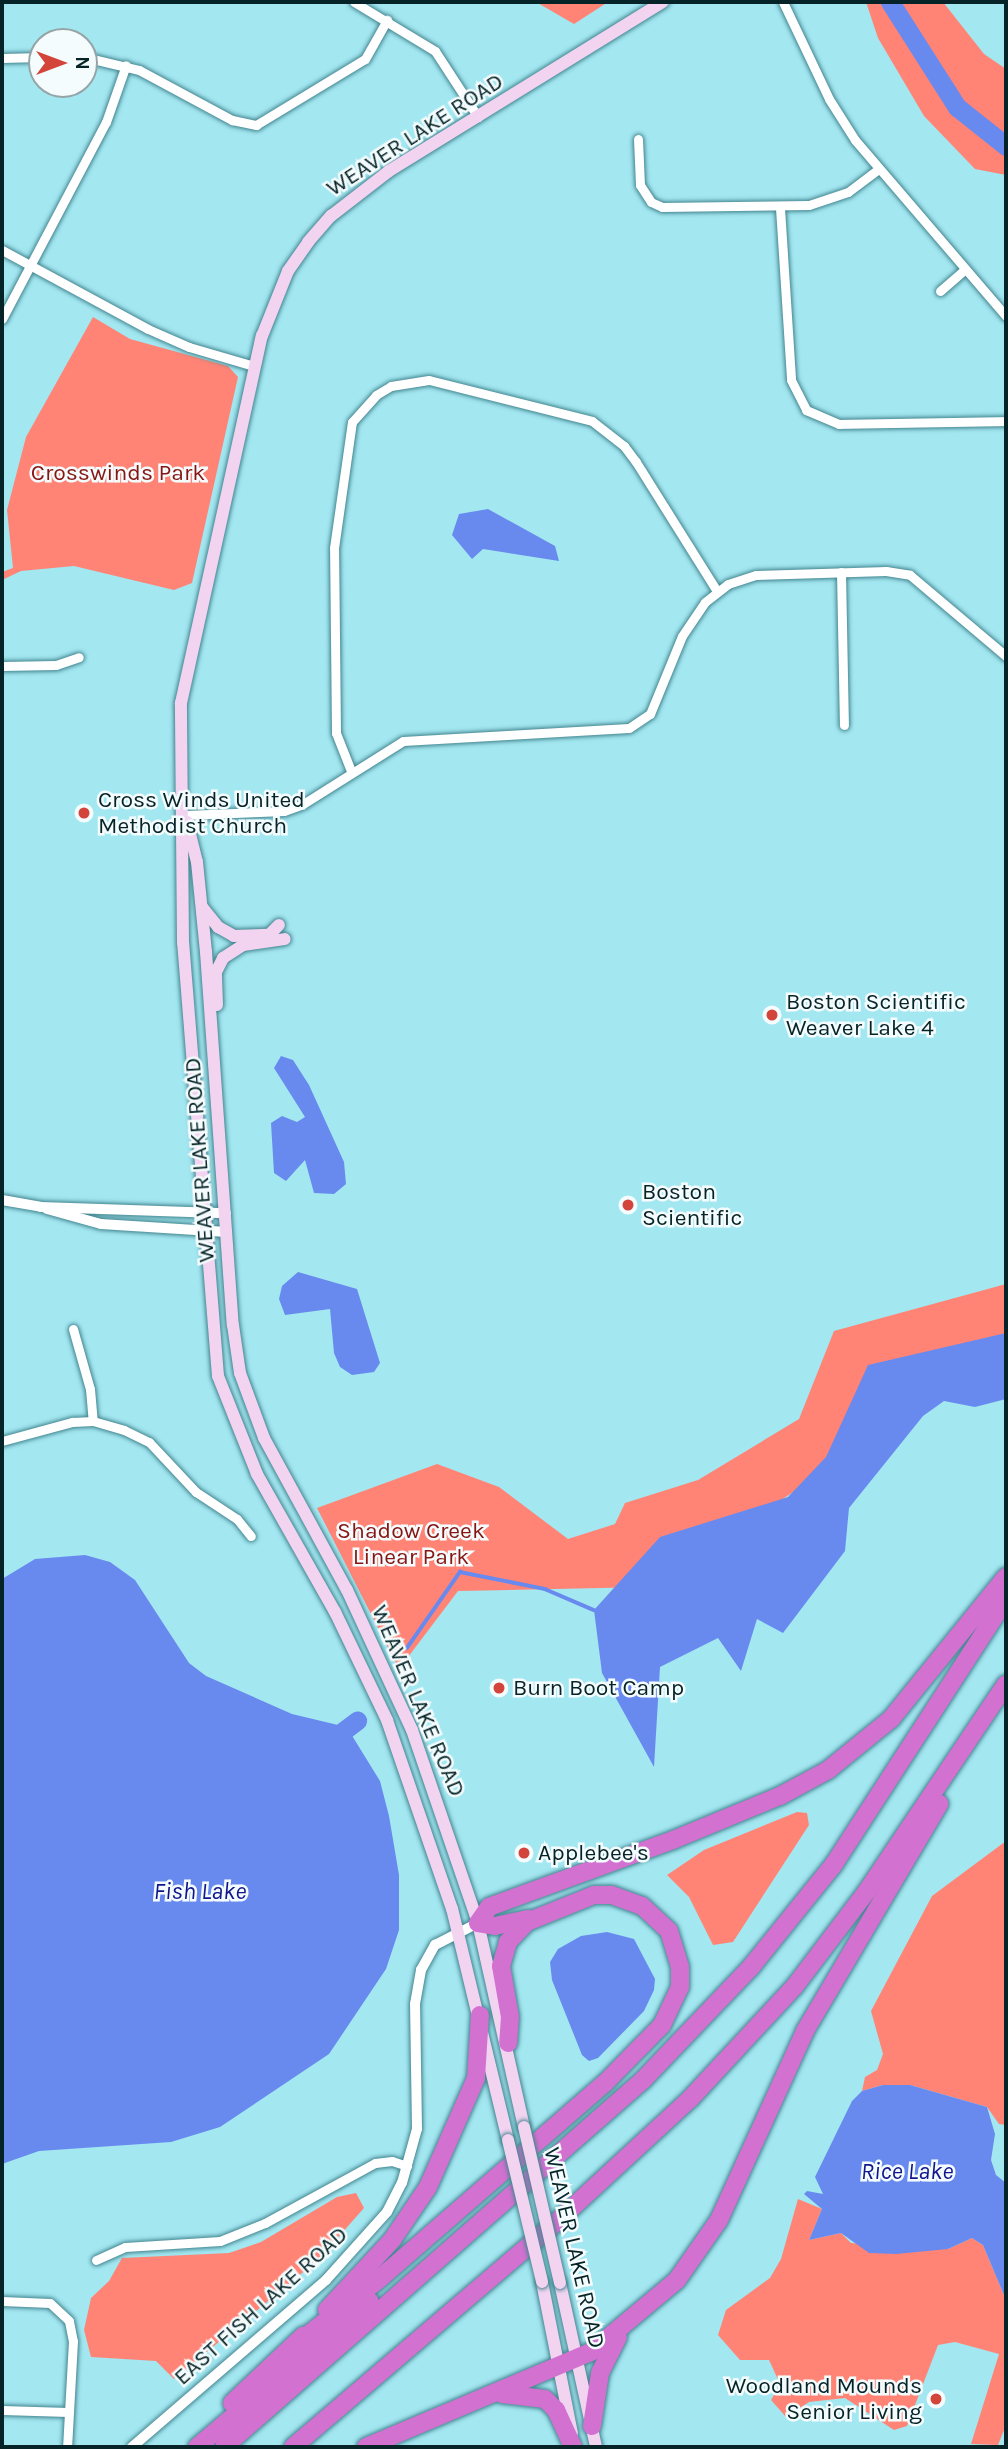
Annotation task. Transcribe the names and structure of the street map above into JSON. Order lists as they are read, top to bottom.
{
  "streets": {
    "main road": ["WEAVER LAKE ROAD"],
    "street": ["EAST FISH LAKE ROAD"]
  },
  "crossings": [
    ["WEAVER LAKE ROAD", "EAST FISH LAKE ROAD"]
  ],
  "water": ["Fish Lake", "Rice Lake"],
  "parks": ["Crosswinds Park", "Shadow Creek Linear Park"],
  "places": [
    "Cross Winds United Methodist Church",
    "Boston Scientific Weaver Lake 4",
    "Boston Scientific",
    "Burn Boot Camp",
    "Applebee's",
    "Woodland Mounds Senior Living"
  ],
  "north": "right"
}
